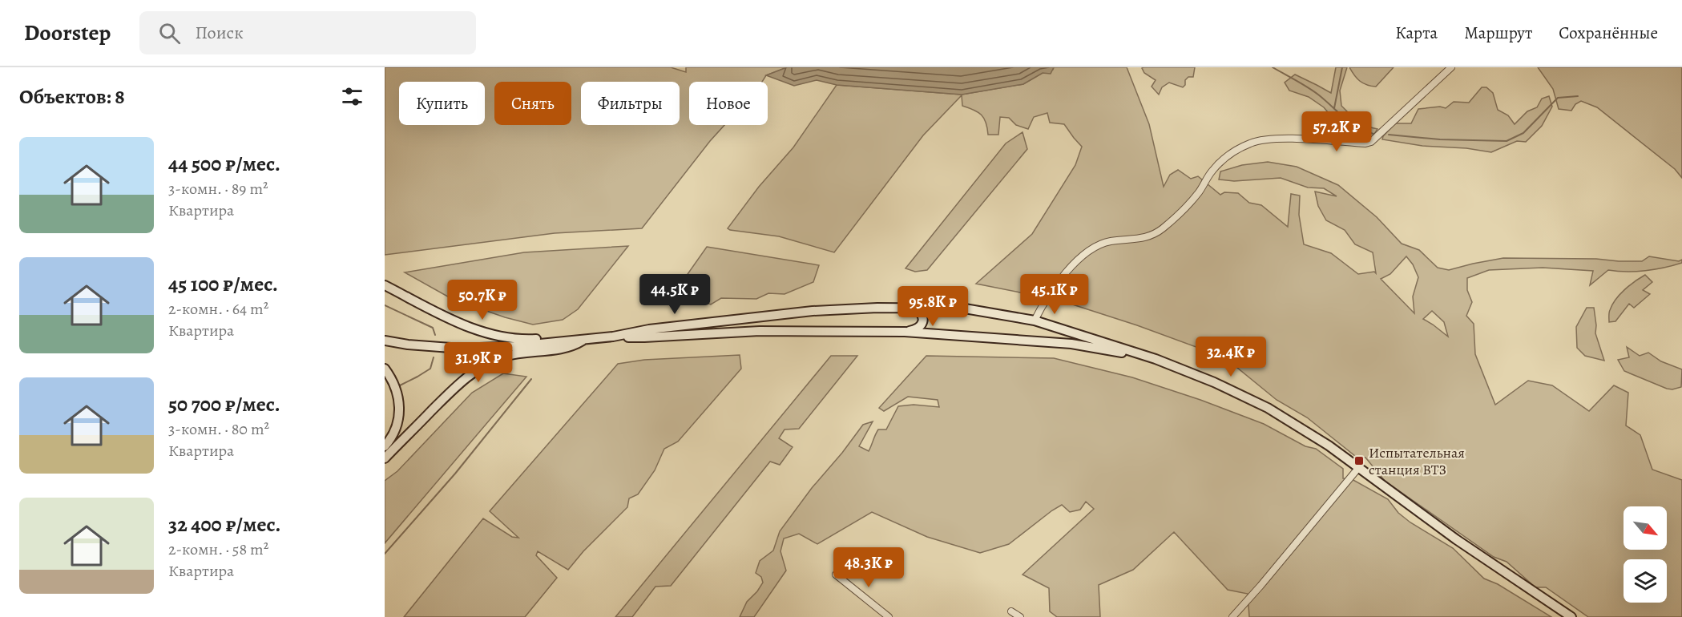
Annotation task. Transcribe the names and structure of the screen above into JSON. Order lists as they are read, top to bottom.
{
  "places": {
    "transit": ["Испытательная станция ВТЗ"]
  },
  "north": "bottom right",
  "page": {
    "header": "Doorstep",
    "search": "Поиск",
    "nav": ["Карта", "Маршрут", "Сохранённые"],
    "heading": "Объектов: 8",
    "chip": [
      "Купить",
      "Снять",
      "Фильтры",
      "Новое"
    ],
    "price": [
      "57.2K ₽",
      "44.5K ₽",
      "45.1K ₽",
      "50.7K ₽",
      "95.8K ₽",
      "32.4K ₽",
      "31.9K ₽",
      "48.3K ₽"
    ],
    "list": [
      {
        "name": "44 500 ₽/мес.",
        "note": "3-комн. · 89 m² · Квартира"
      },
      {
        "name": "45 100 ₽/мес.",
        "note": "2-комн. · 64 m² · Квартира"
      },
      {
        "name": "50 700 ₽/мес.",
        "note": "3-комн. · 80 m² · Квартира"
      },
      {
        "name": "32 400 ₽/мес.",
        "note": "2-комн. · 58 m² · Квартира"
      }
    ]
  }
}
